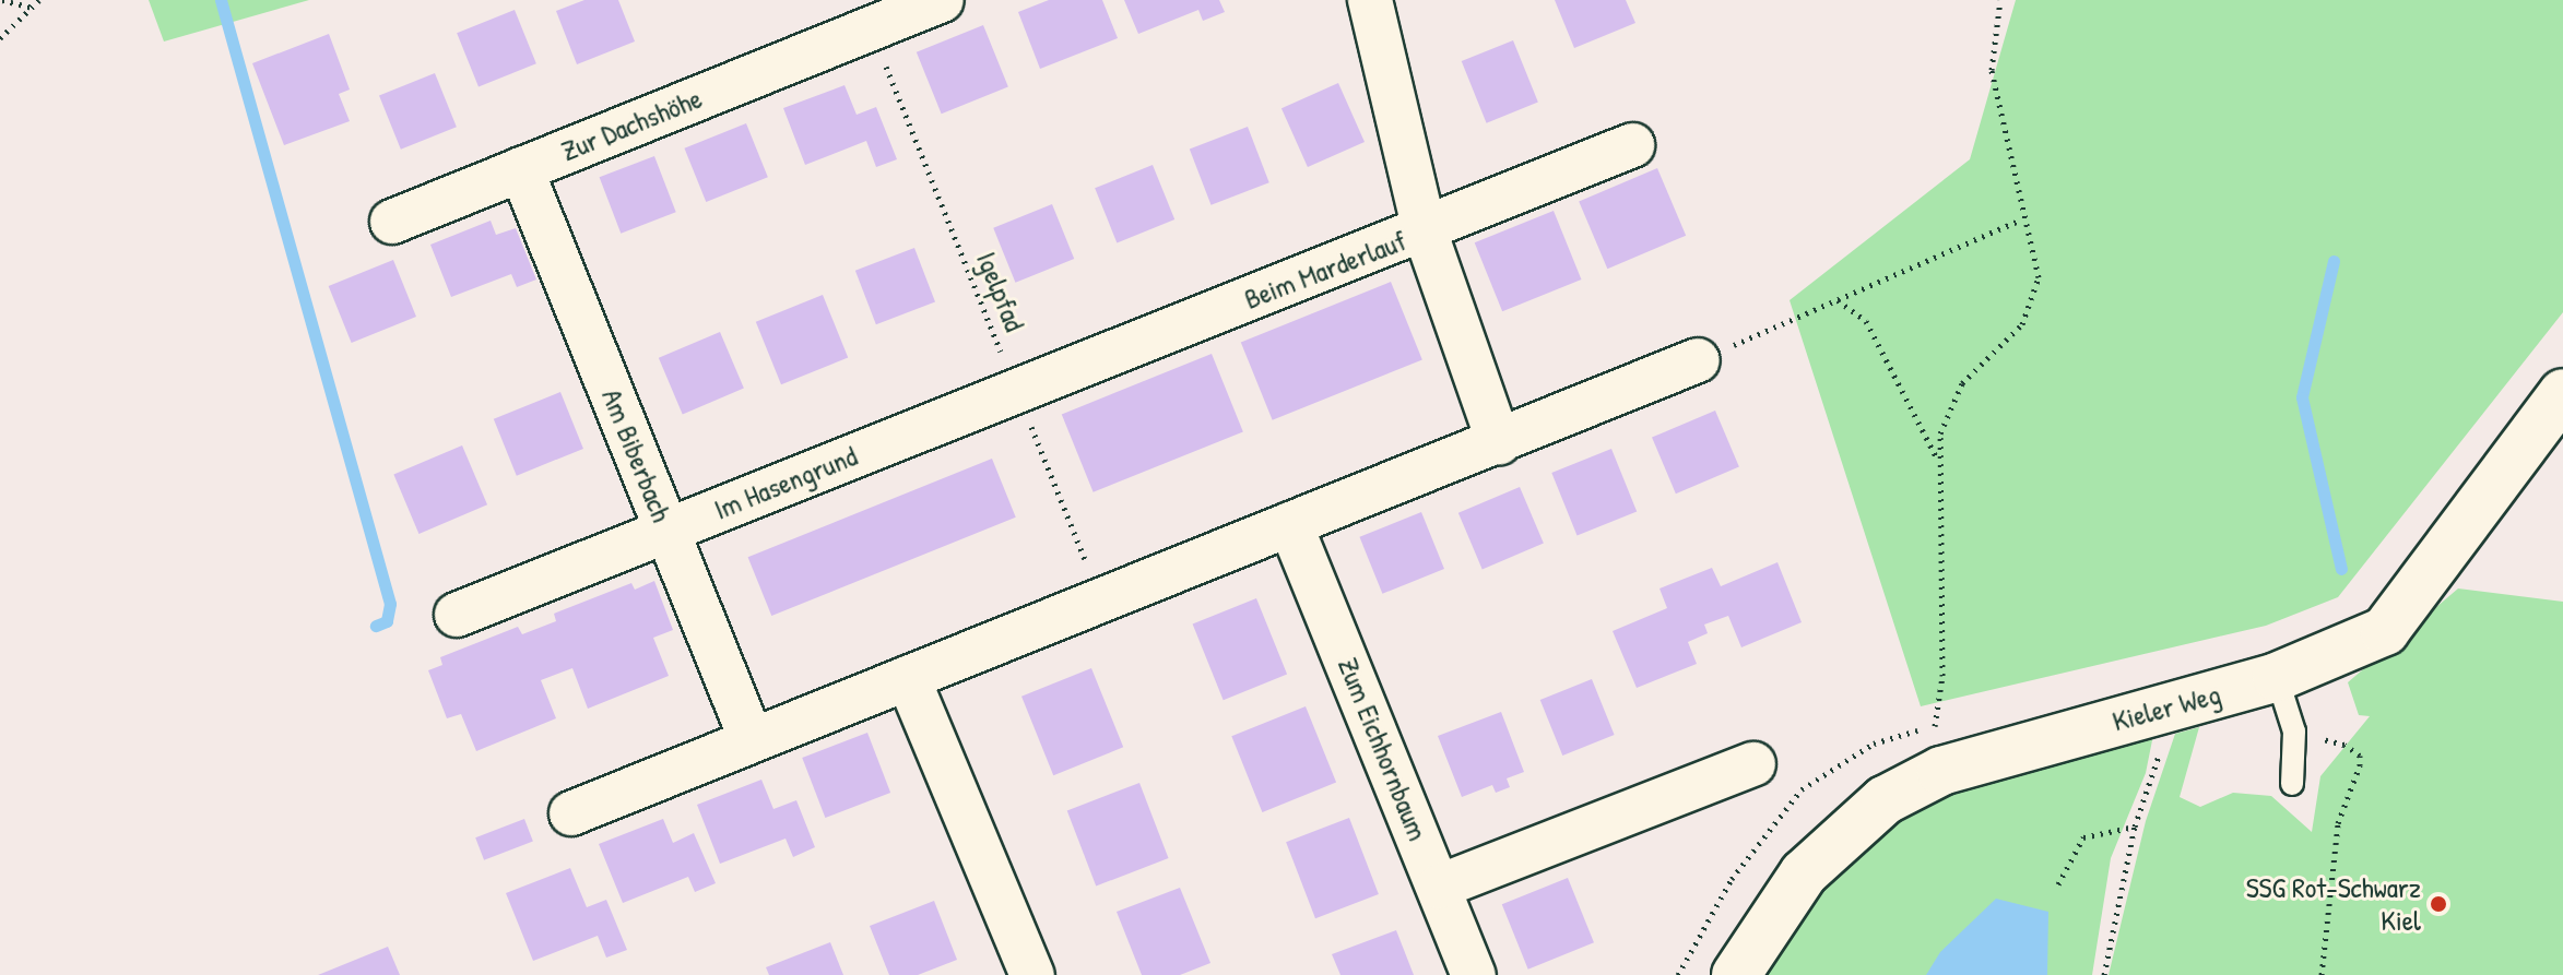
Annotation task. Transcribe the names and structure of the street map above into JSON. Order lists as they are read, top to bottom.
{
  "streets": {
    "street": [
      "Zur Dachshöhe",
      "Beim Marderlauf",
      "Am Biberbach",
      "Im Hasengrund",
      "Kieler Weg",
      "Zum Eichhornbaum"
    ],
    "path": ["Igelpfad"]
  },
  "crossings": [
    ["Zur Dachshöhe", "Igelpfad"],
    ["Zur Dachshöhe", "Am Biberbach"],
    ["Beim Marderlauf", "Igelpfad"],
    ["Beim Marderlauf", "Im Hasengrund"],
    ["Igelpfad", "Im Hasengrund"],
    ["Am Biberbach", "Im Hasengrund"]
  ],
  "places": ["SSG Rot-Schwarz Kiel"]
}
